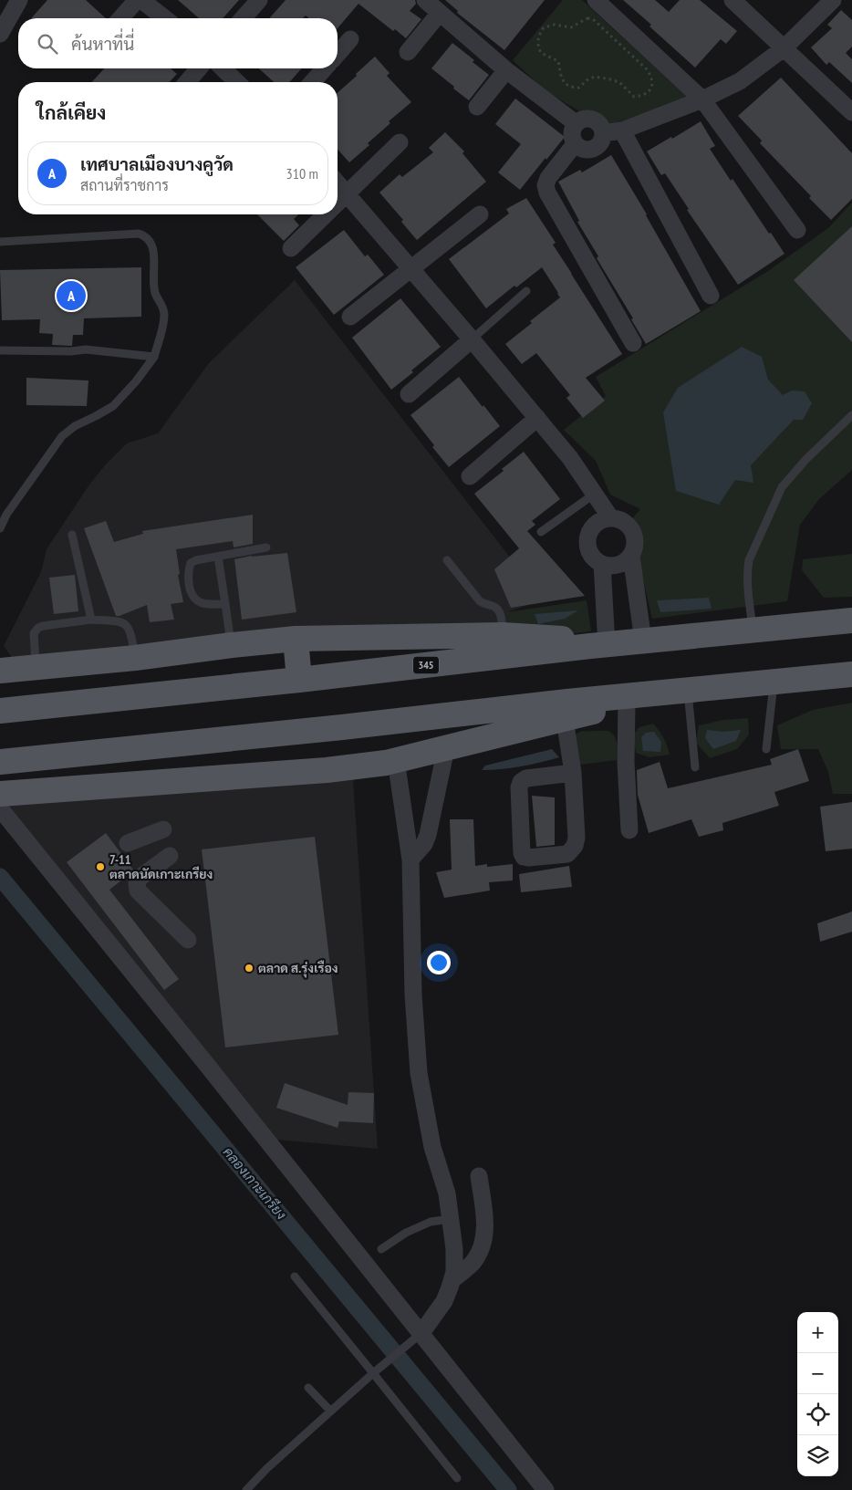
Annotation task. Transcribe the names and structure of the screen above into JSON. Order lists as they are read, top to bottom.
{
  "streets": {
    "main road": ["345"]
  },
  "water": ["คลองเกาะเกรียง"],
  "places": ["7-11 ตลาดนัดเกาะเกรียง", "ตลาด ส.รุ่งเรือง"],
  "page": {
    "search": "ค้นหาที่นี่",
    "heading": "ใกล้เคียง",
    "list": [
      {
        "mark": "A",
        "name": "เทศบาลเมืองบางคูวัด",
        "note": "สถานที่ราชการ",
        "value": "310 m"
      }
    ],
    "pins": "A",
    "map_buttons": ["+", "−"]
  }
}
